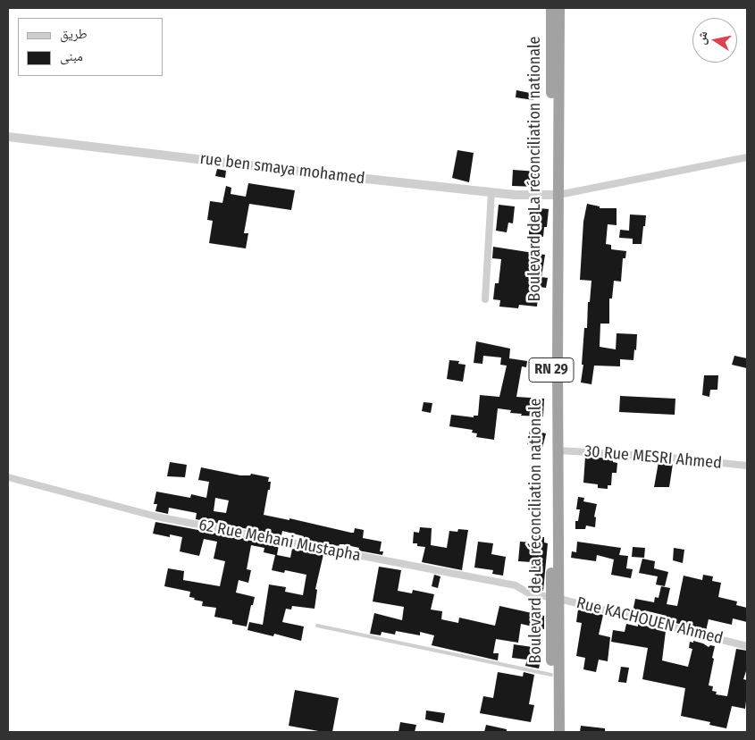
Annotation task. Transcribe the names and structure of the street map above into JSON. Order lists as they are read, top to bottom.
{
  "streets": {
    "highway": ["Boulevard de La réconciliation nationale", "RN 29"],
    "street": [
      "rue ben smaya mohamed",
      "30 Rue MESRI Ahmed",
      "62 Rue Mehani Mustapha",
      "Rue KACHOUEN Ahmed"
    ]
  },
  "crossings": [
    ["rue ben smaya mohamed", "Boulevard de La réconciliation nationale"],
    ["rue ben smaya mohamed", "RN 29"],
    ["Boulevard de La réconciliation nationale", "RN 29"],
    ["Boulevard de La réconciliation nationale", "62 Rue Mehani Mustapha"],
    ["Boulevard de La réconciliation nationale", "Rue KACHOUEN Ahmed"],
    ["RN 29", "30 Rue MESRI Ahmed"],
    ["RN 29", "62 Rue Mehani Mustapha"],
    ["RN 29", "Rue KACHOUEN Ahmed"],
    ["62 Rue Mehani Mustapha", "Rue KACHOUEN Ahmed"]
  ],
  "legend": ["طريق", "مبنى"],
  "north": "left"
}
